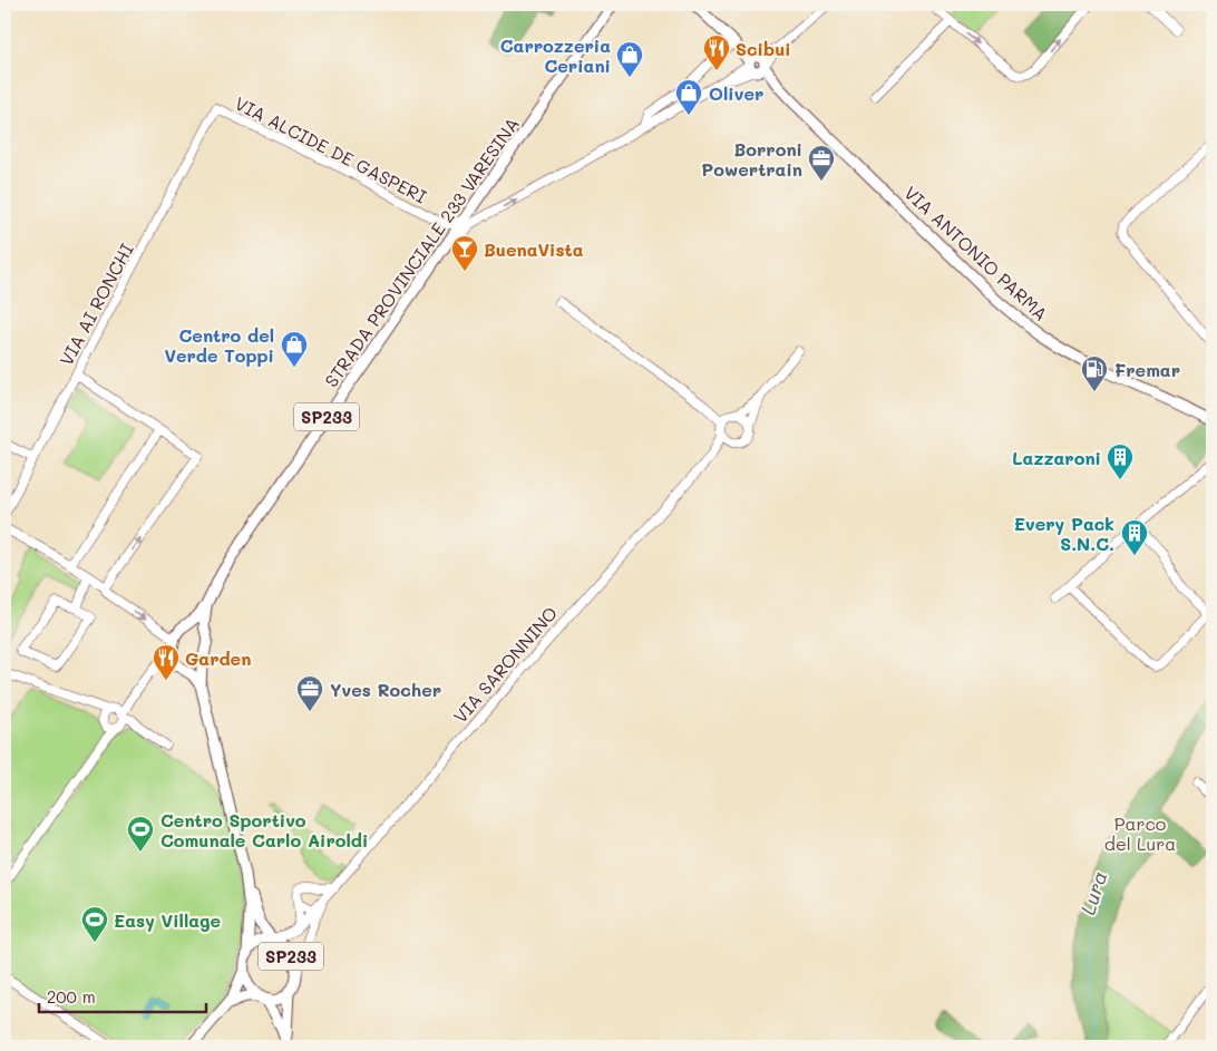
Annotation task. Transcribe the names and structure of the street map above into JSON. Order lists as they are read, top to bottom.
{
  "streets": {
    "main road": ["STRADA PROVINCIALE 233 VARESINA", "VIA ANTONIO PARMA", "SP233"],
    "street": ["VIA ALCIDE DE GASPERI", "VIA AI RONCHI", "VIA SARONNINO"]
  },
  "crossings": [
    ["VIA ALCIDE DE GASPERI", "STRADA PROVINCIALE 233 VARESINA"],
    ["VIA ALCIDE DE GASPERI", "VIA ANTONIO PARMA"],
    ["VIA ALCIDE DE GASPERI", "VIA AI RONCHI"],
    ["STRADA PROVINCIALE 233 VARESINA", "SP233"],
    ["SP233", "VIA SARONNINO"]
  ],
  "water": ["Lura"],
  "parks": ["Parco del Lura"],
  "places": {
    "restaurant": ["Scibui", "Garden"],
    "shop": ["Carrozzeria Ceriani", "Oliver", "Centro del Verde Toppi"],
    "office": ["Borroni Powertrain", "Yves Rocher"],
    "bar": ["BuenaVista"],
    "fuel station": ["Fremar"],
    "building": ["Lazzaroni", "Every Pack S.N.C."],
    "sports": ["Centro Sportivo Comunale Carlo Airoldi", "Easy Village"]
  },
  "scale_bar": "200 m"
}
